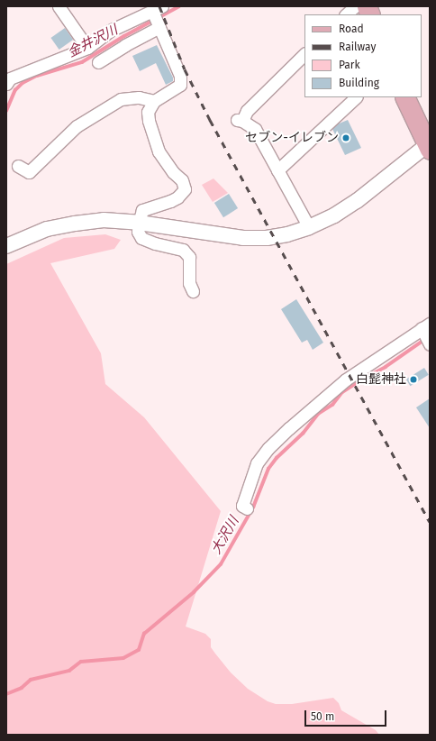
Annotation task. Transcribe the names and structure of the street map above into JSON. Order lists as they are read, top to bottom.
{
  "water": ["金井沢川", "大沢川"],
  "places": ["セブン-イレブン", "白髭神社"],
  "legend": [
    "Road",
    "Railway",
    "Park",
    "Building"
  ],
  "scale_bar": "50 m"
}
